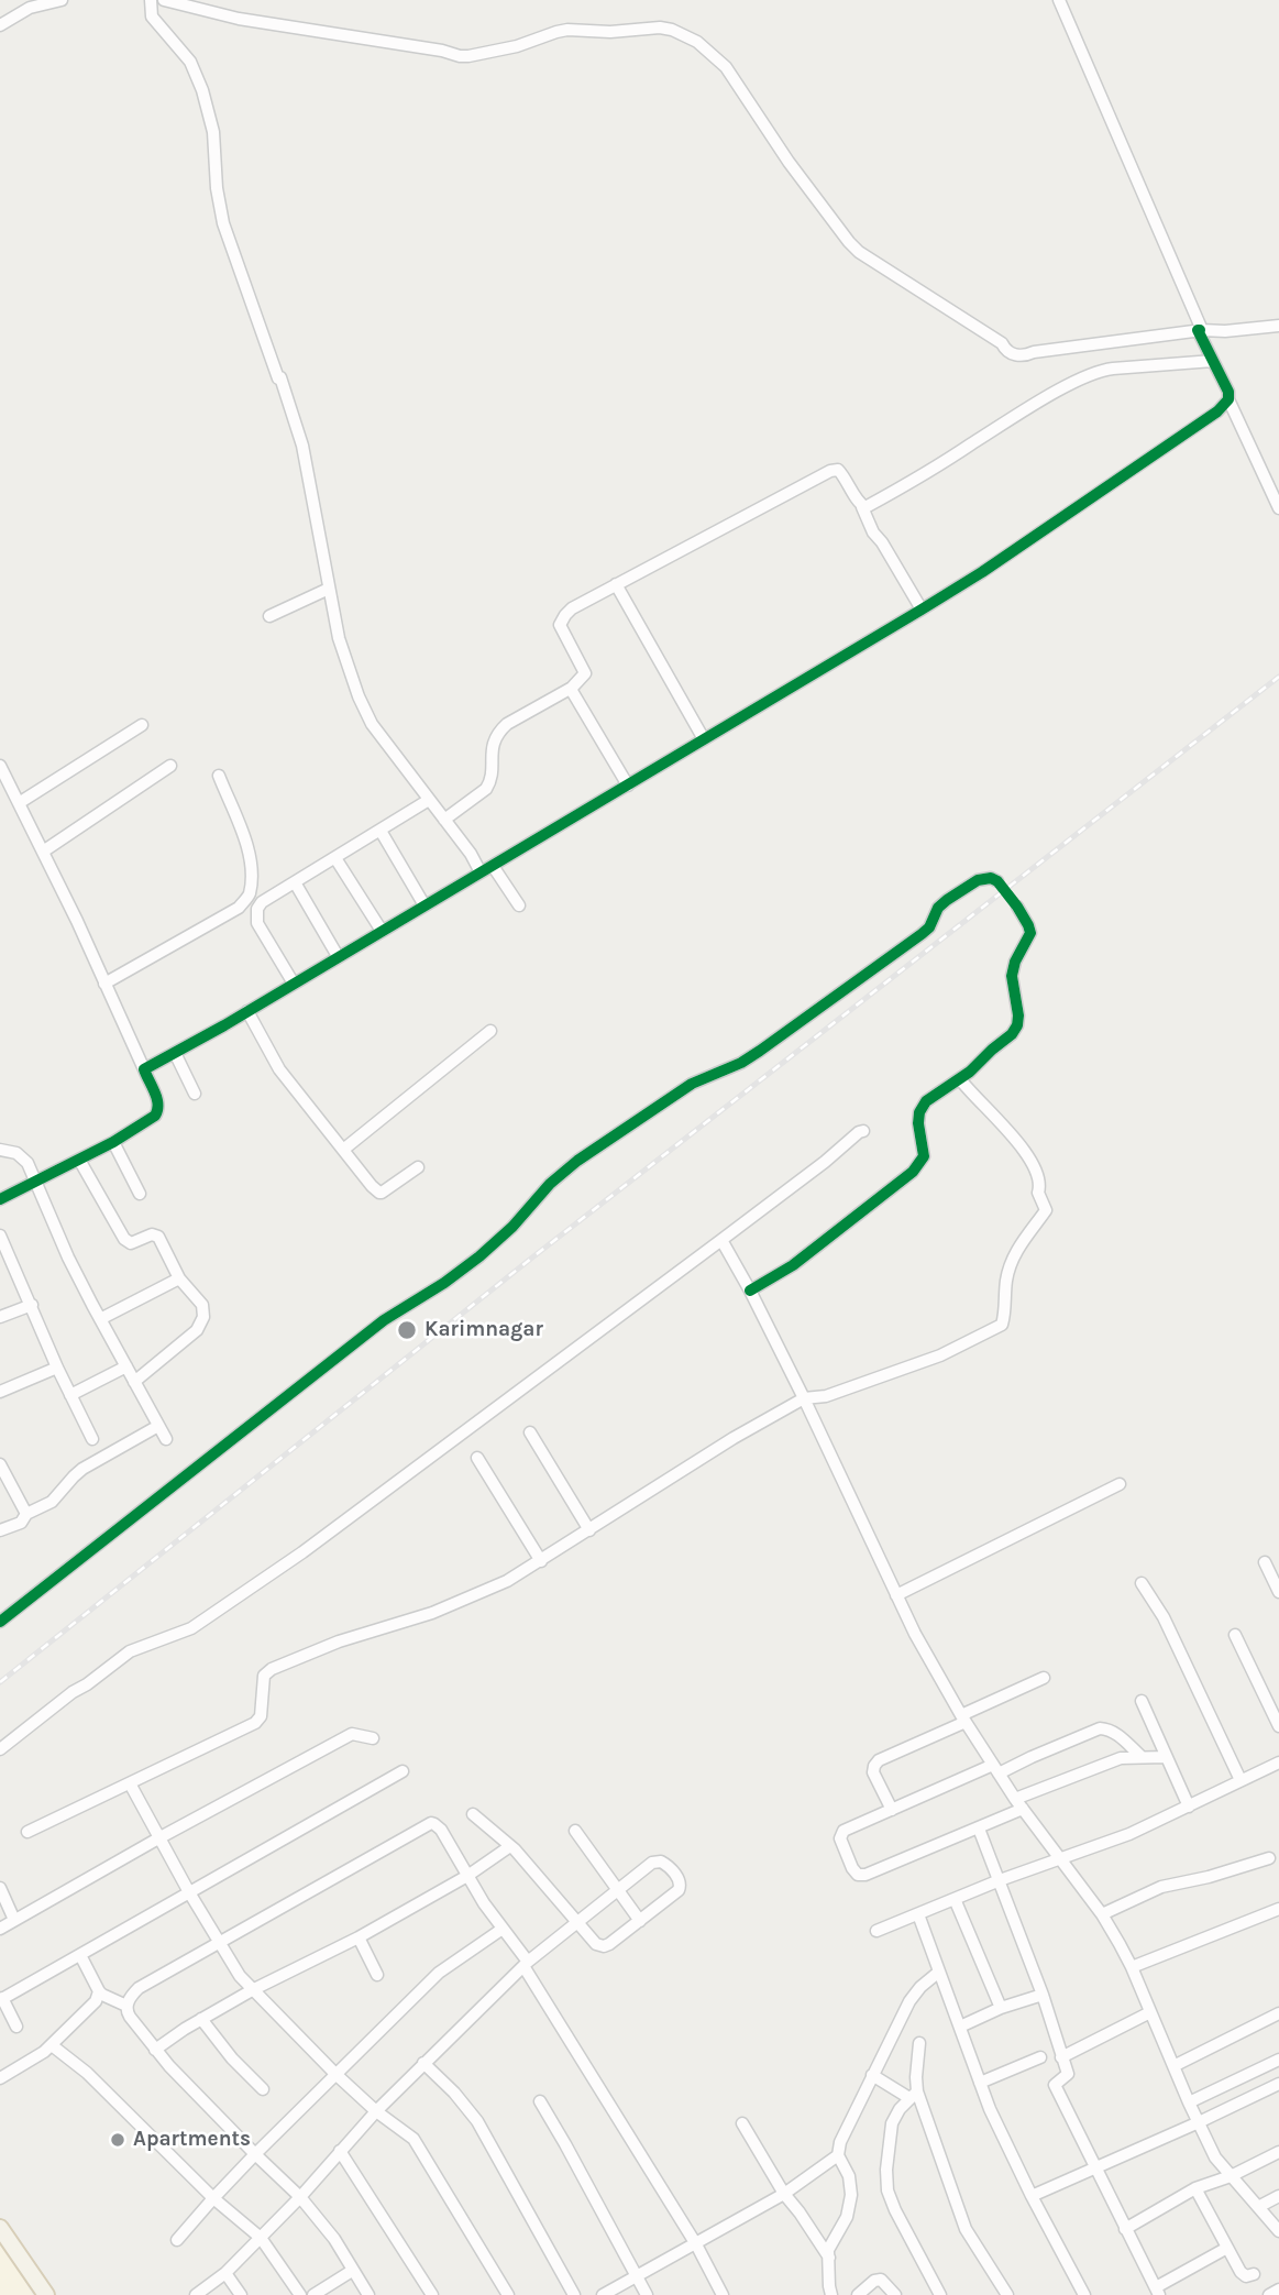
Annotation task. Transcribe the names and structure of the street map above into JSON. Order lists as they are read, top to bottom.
{
  "places": ["Karimnagar", "Apartments"]
}
